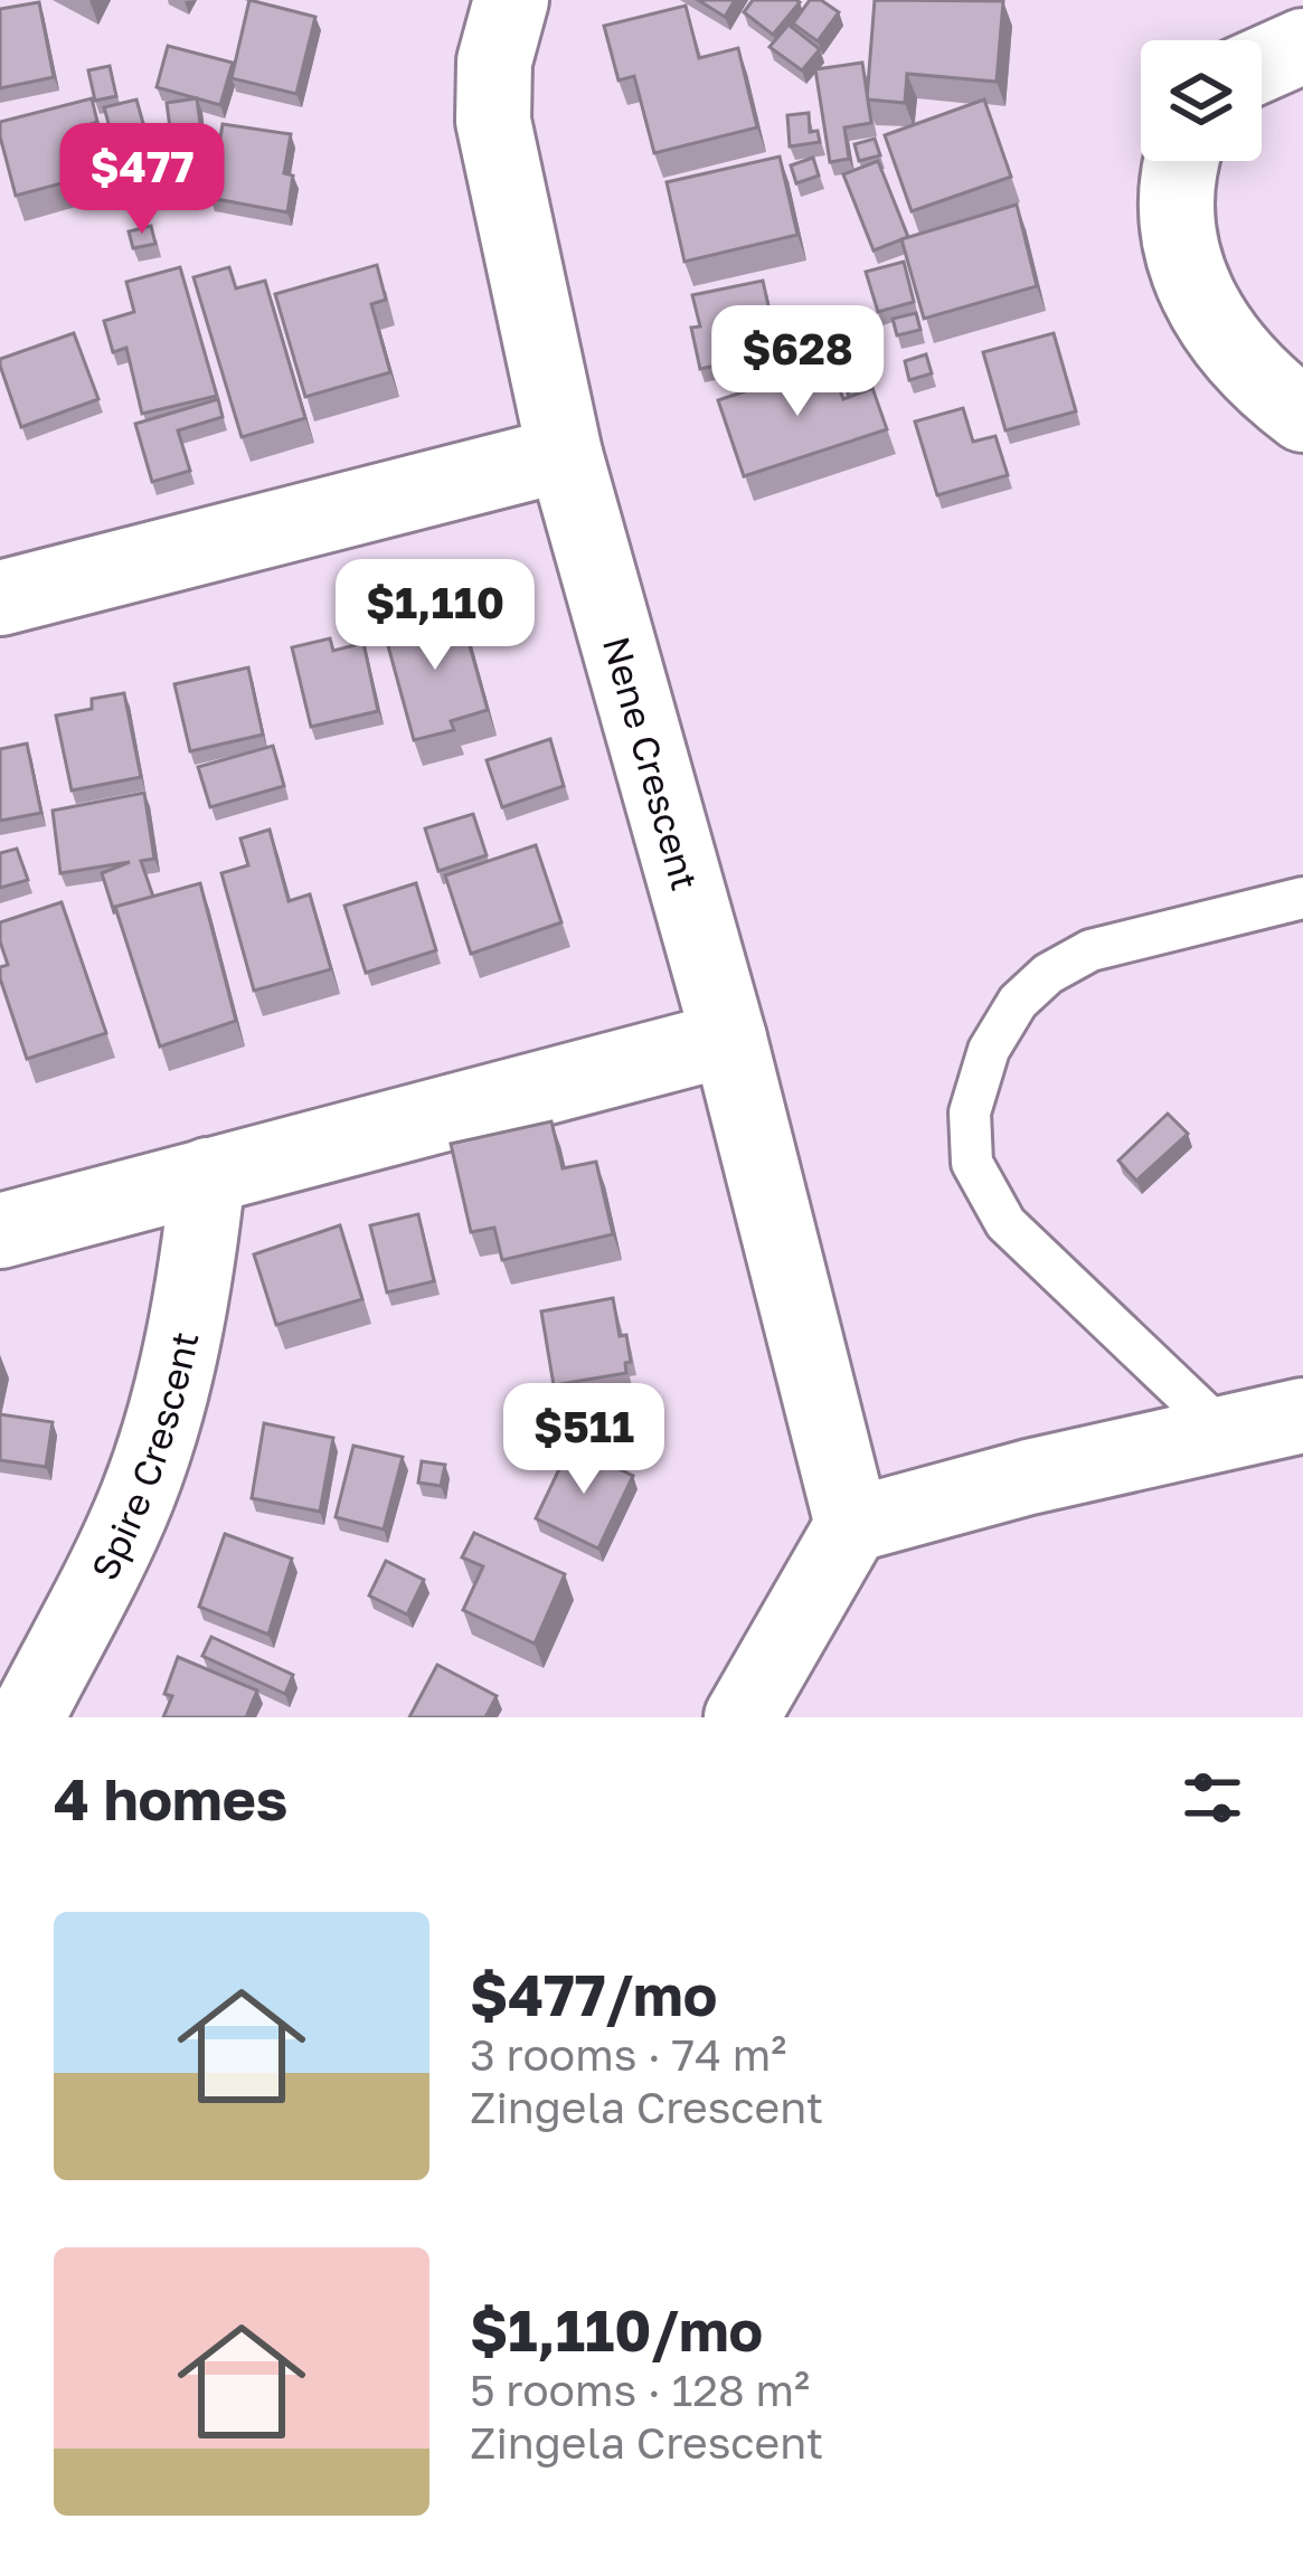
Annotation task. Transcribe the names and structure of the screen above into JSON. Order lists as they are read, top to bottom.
{
  "streets": {
    "street": ["Nene Crescent", "Spire Crescent"]
  },
  "page": {
    "price": [
      "$477",
      "$628",
      "$1,110",
      "$511"
    ],
    "heading": "4 homes",
    "list": [
      {
        "name": "$477/mo",
        "note": "3 rooms · 74 m² · Zingela Crescent"
      },
      {
        "name": "$1,110/mo",
        "note": "5 rooms · 128 m² · Zingela Crescent"
      }
    ]
  }
}
